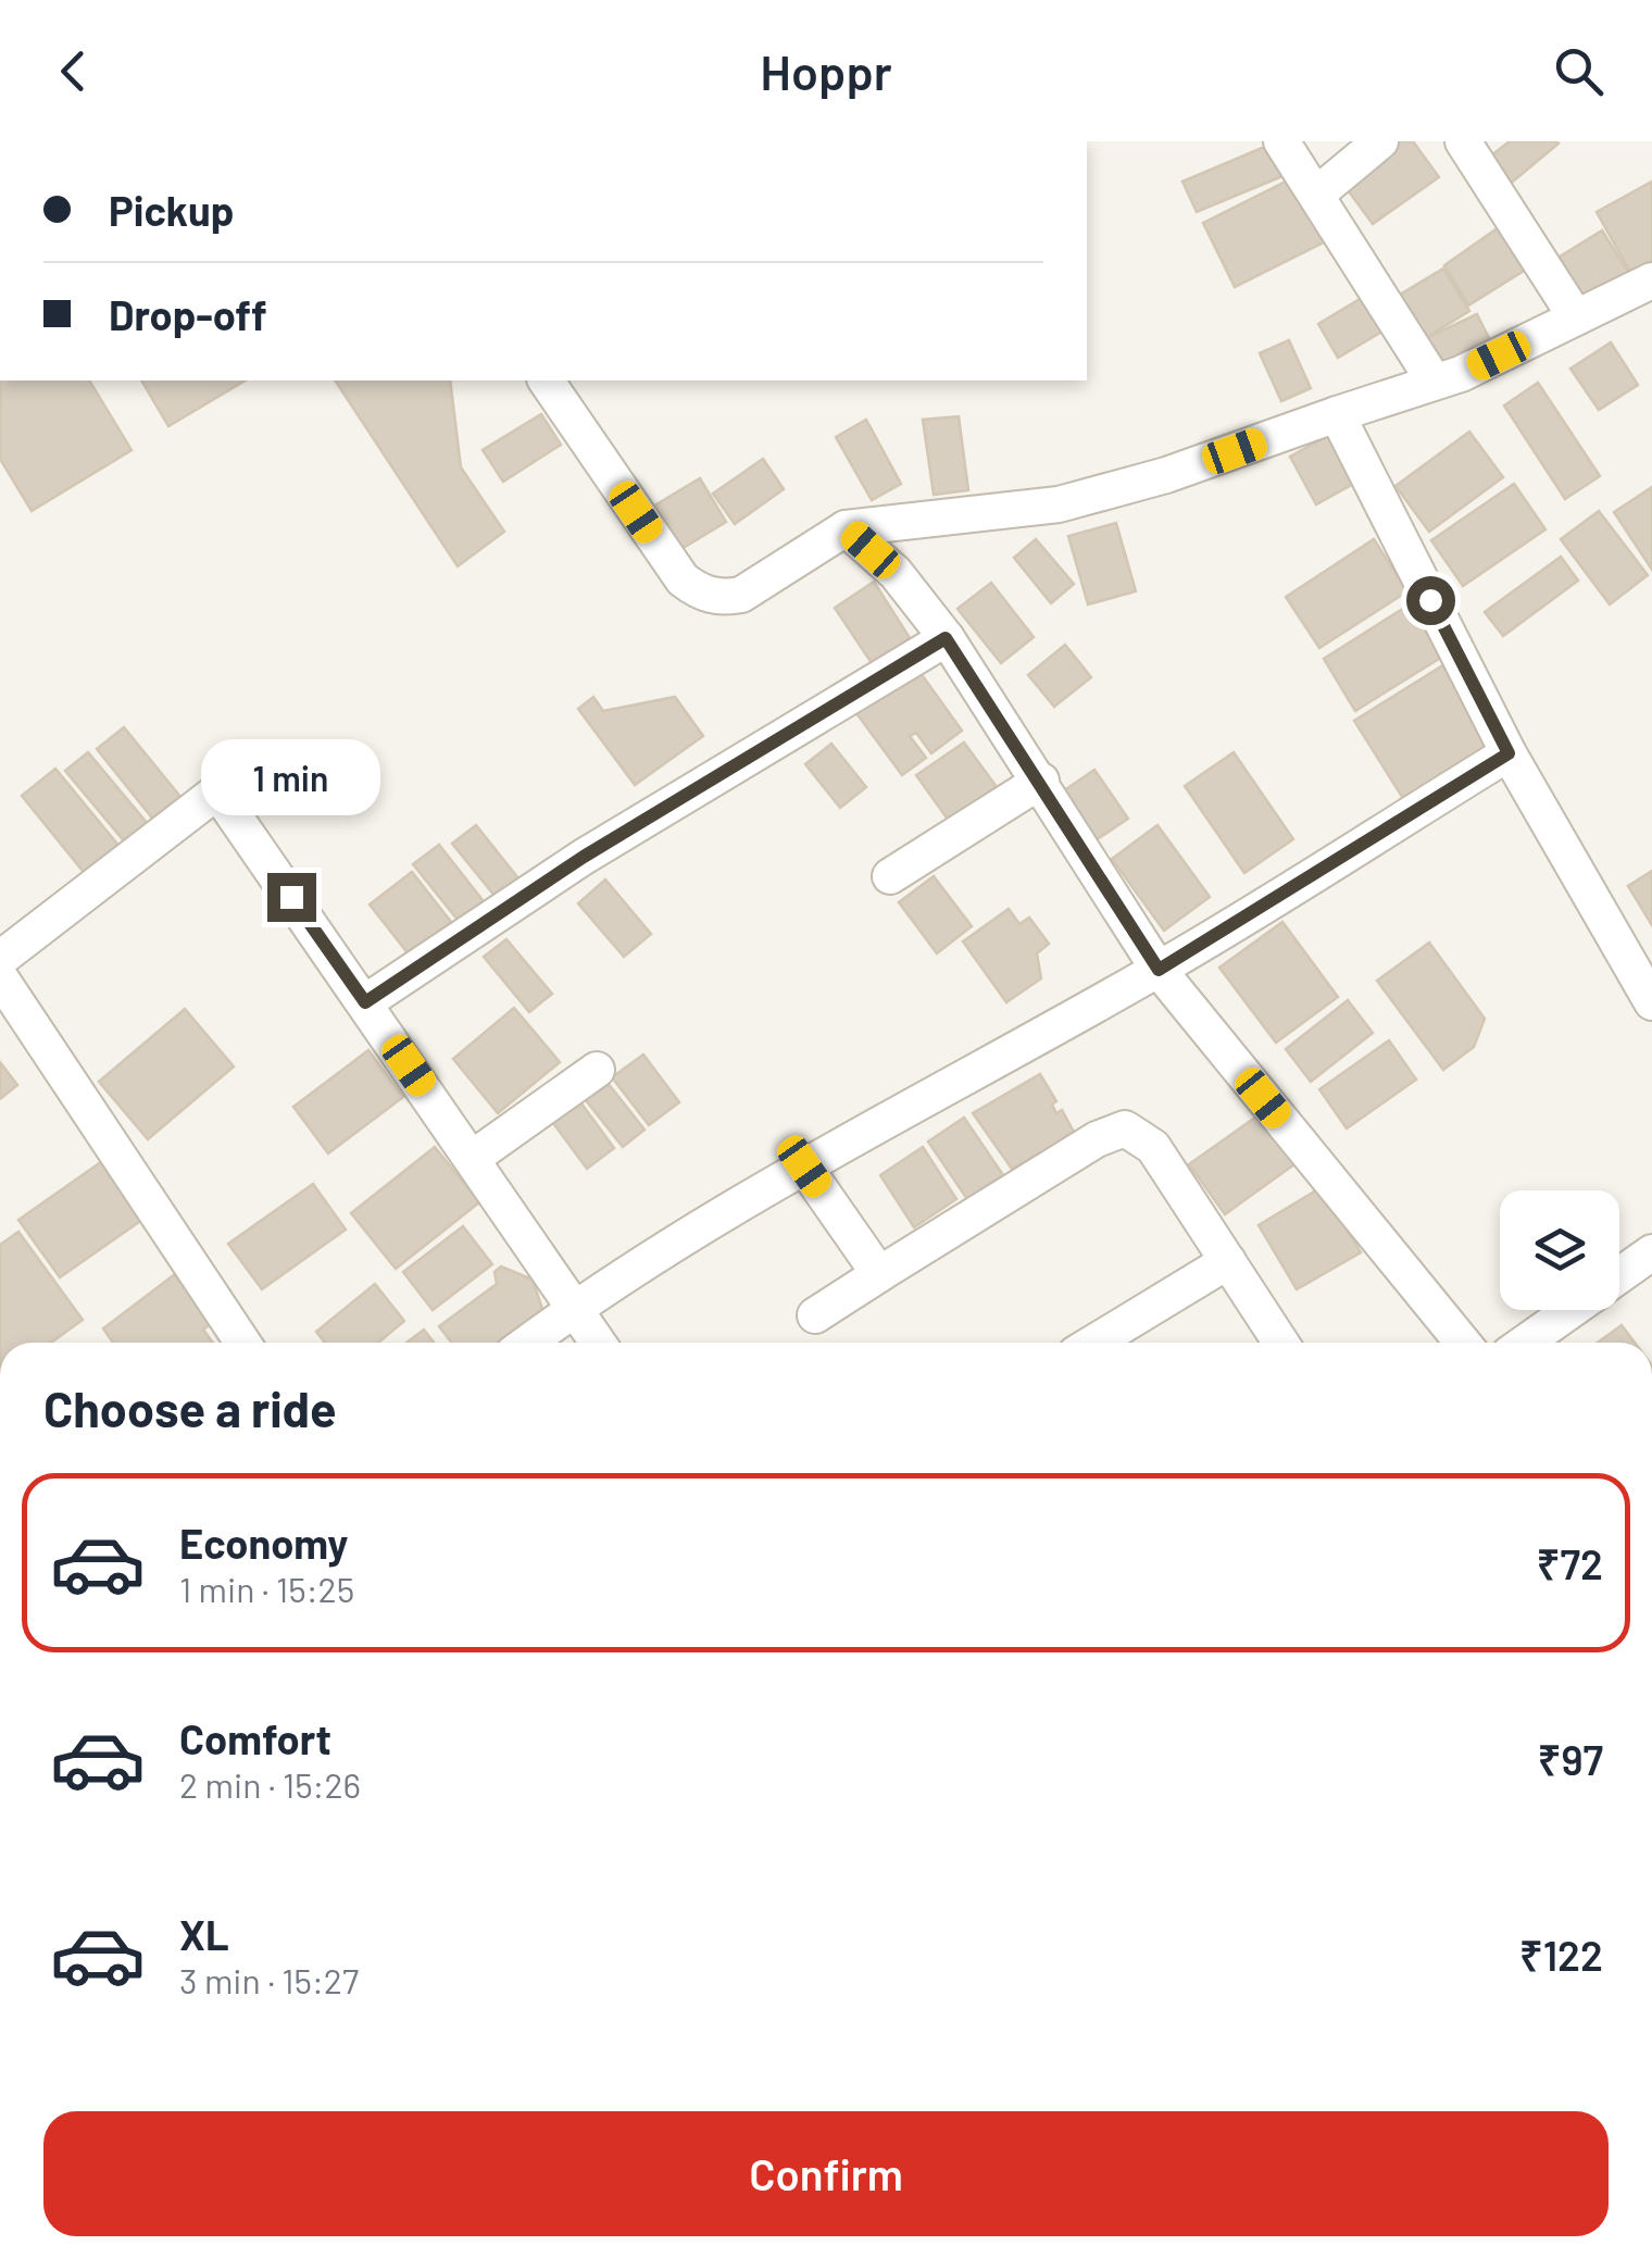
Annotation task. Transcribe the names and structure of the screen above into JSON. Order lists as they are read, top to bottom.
{
  "page": {
    "header": "Hoppr",
    "banner": ["Pickup", "Drop-off"],
    "bubble": "1 min",
    "heading": "Choose a ride",
    "list": [
      {
        "name": "Economy",
        "note": "1 min · 15:25",
        "value": "₹72"
      },
      {
        "name": "Comfort",
        "note": "2 min · 15:26",
        "value": "₹97"
      },
      {
        "name": "XL",
        "note": "3 min · 15:27",
        "value": "₹122"
      }
    ],
    "buttons": "Confirm"
  }
}
